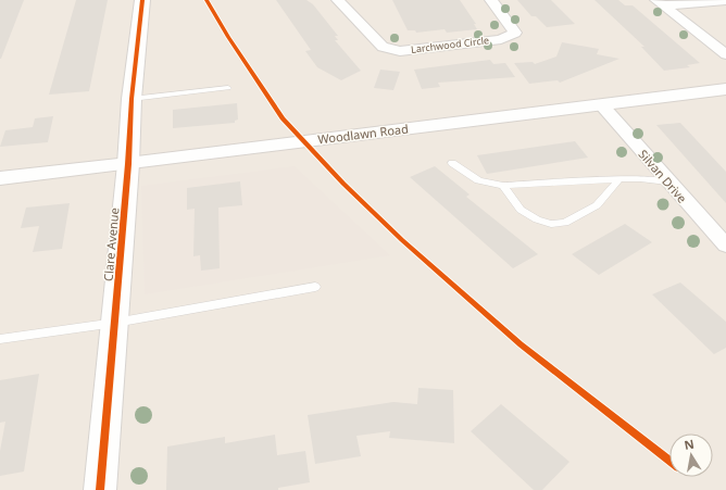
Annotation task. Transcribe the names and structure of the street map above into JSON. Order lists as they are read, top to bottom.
{
  "streets": {
    "main road": ["Woodlawn Road", "Clare Avenue"],
    "street": ["Larchwood Circle", "Silvan Drive"]
  },
  "crossings": [
    ["Woodlawn Road", "Silvan Drive"],
    ["Woodlawn Road", "Clare Avenue"]
  ],
  "north": "top"
}
